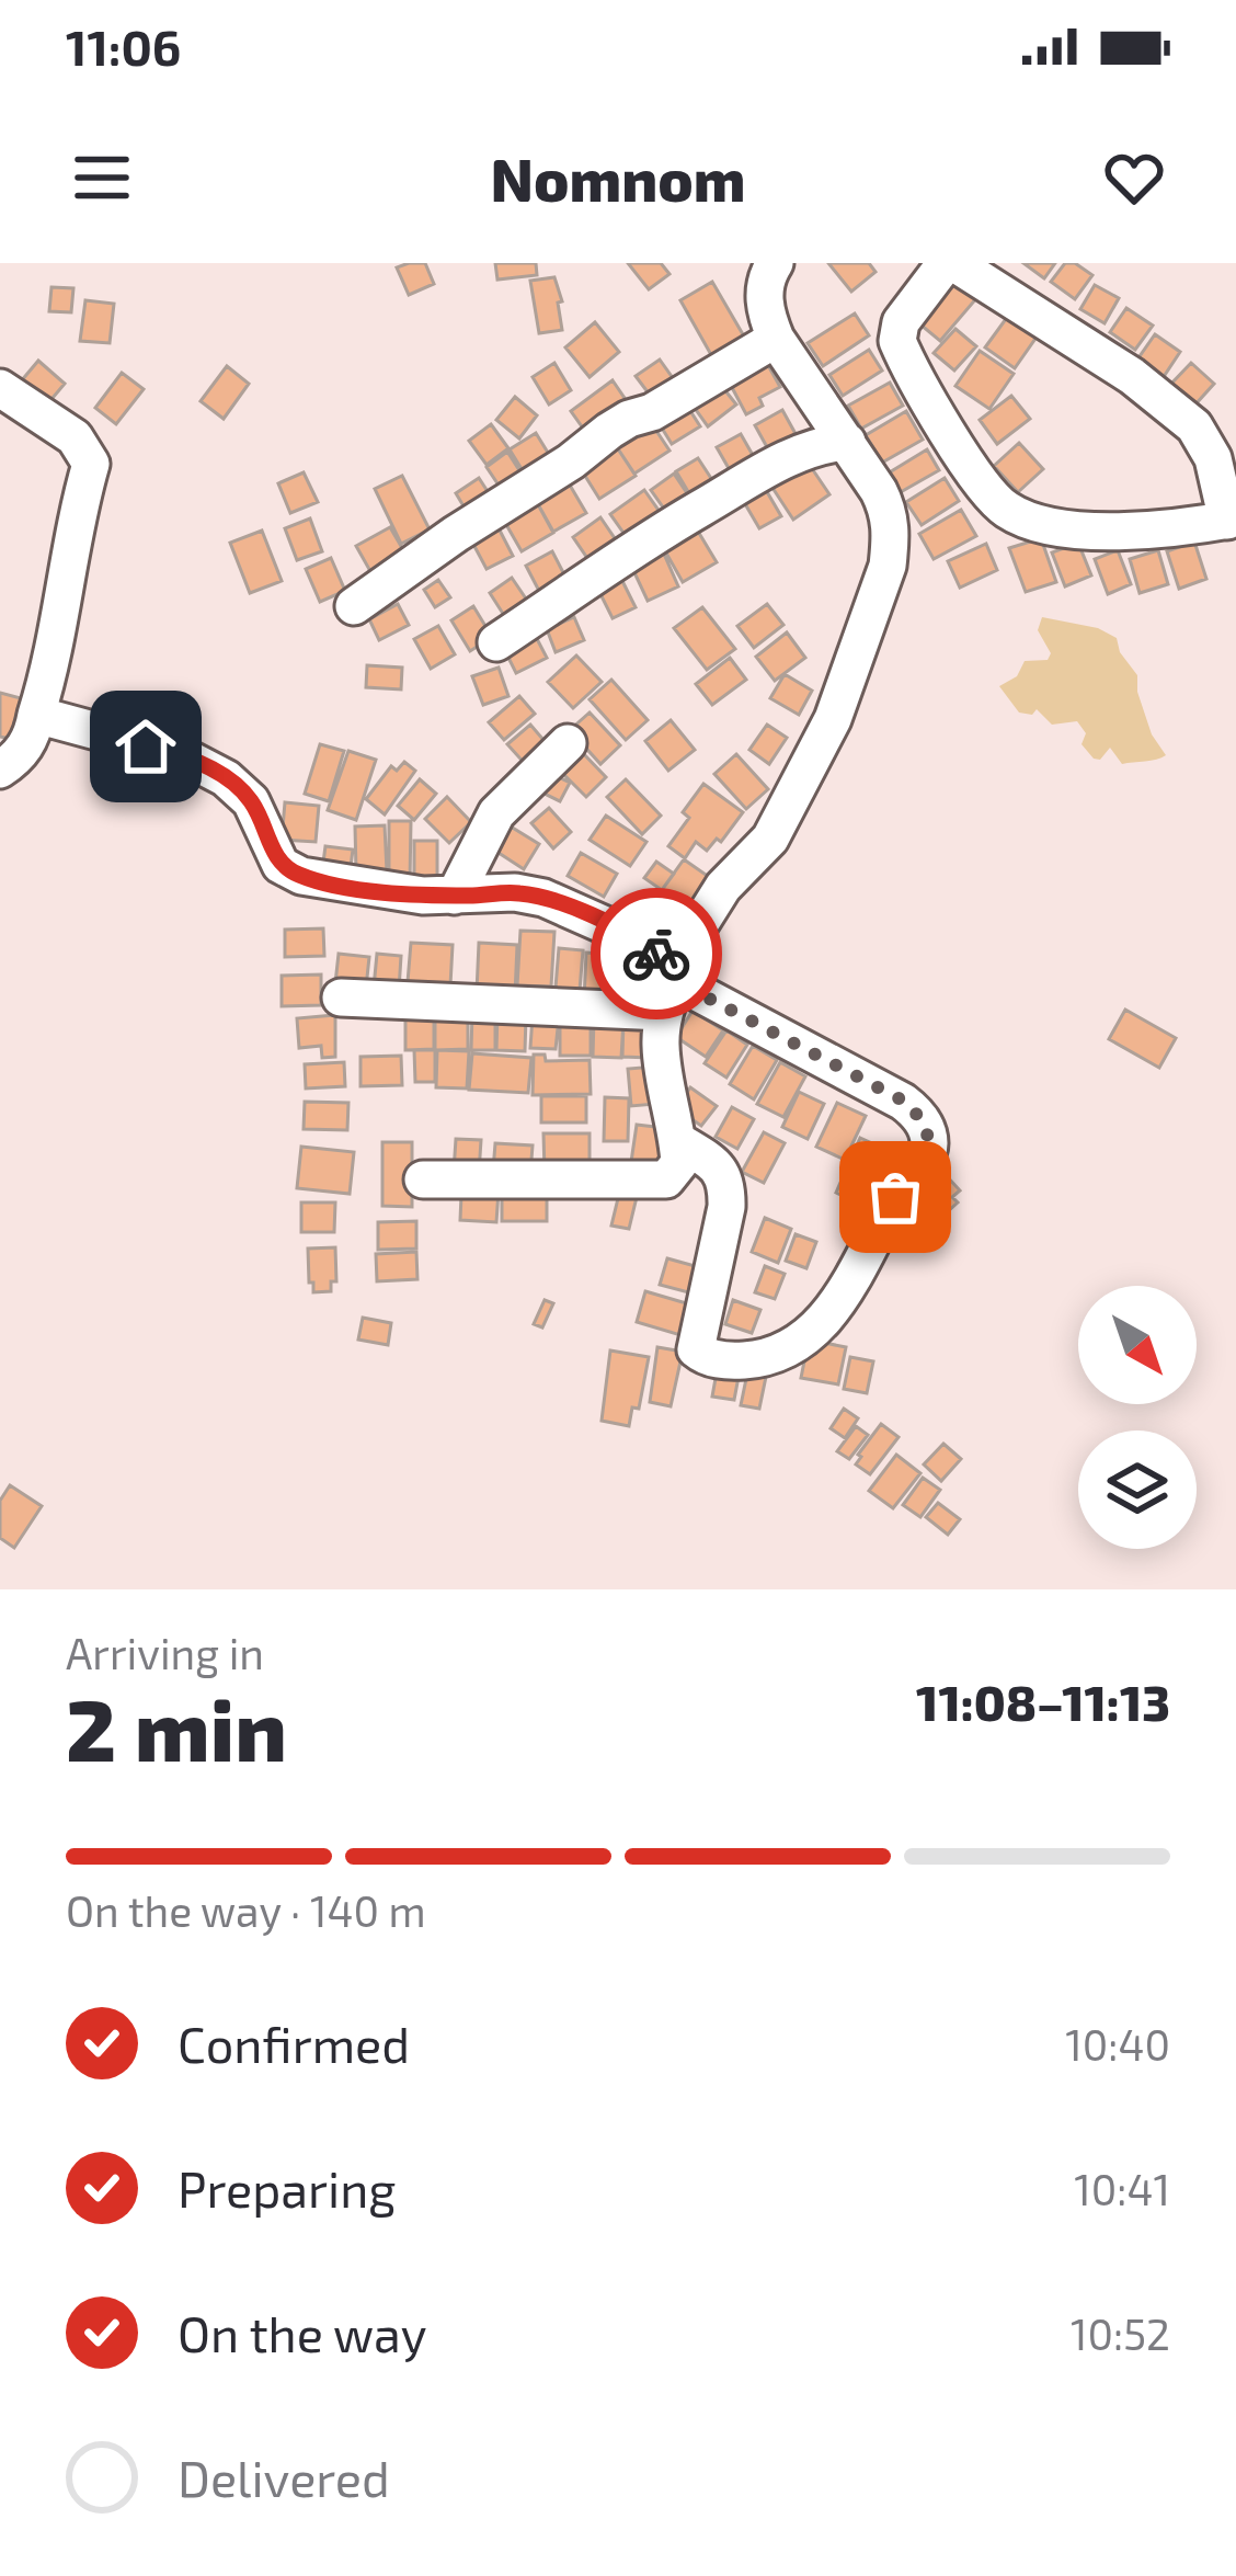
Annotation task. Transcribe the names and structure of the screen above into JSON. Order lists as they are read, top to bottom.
{
  "north": "bottom right",
  "page": {
    "status": "11:06",
    "header": "Nomnom",
    "heading": ["2 min", "Arriving in", "11:08–11:13"],
    "bar": "On the way · 140 m",
    "list": [
      ["Confirmed", "10:40"],
      ["Preparing", "10:41"],
      ["On the way", "10:52"],
      "Delivered"
    ]
  }
}
